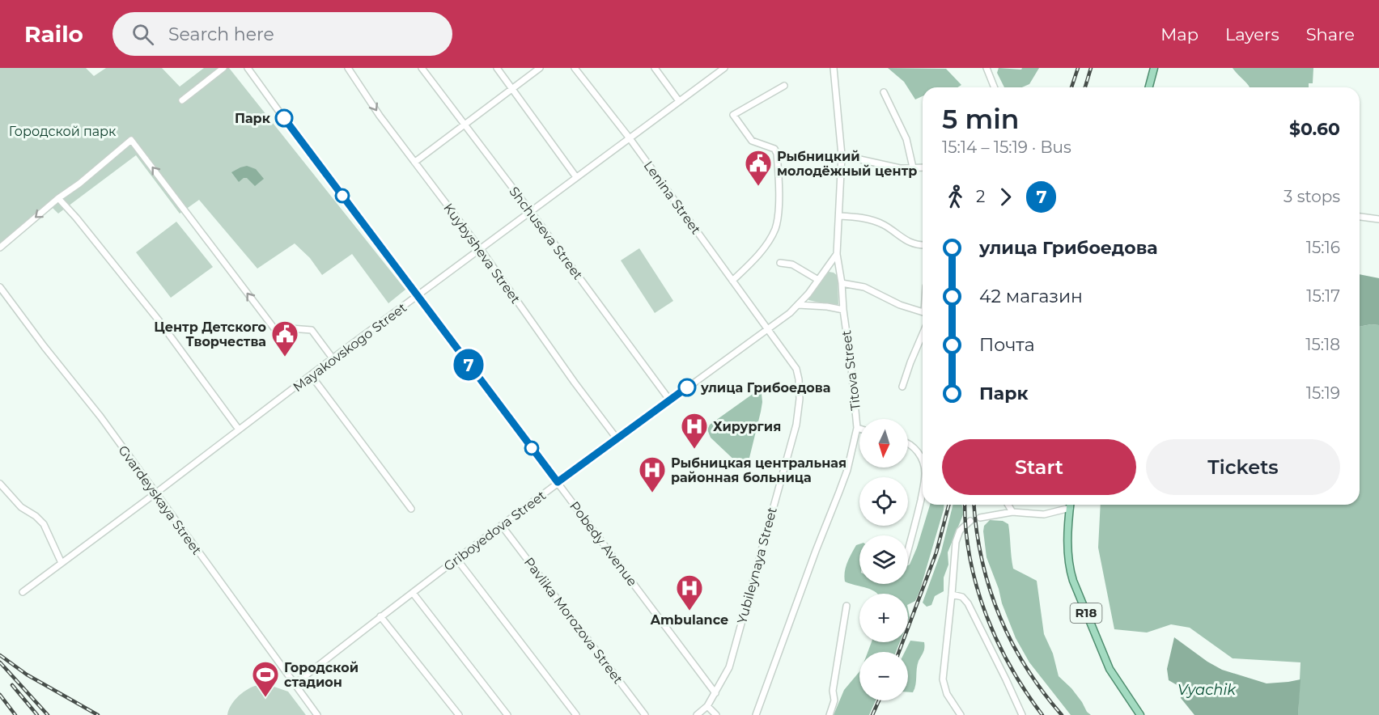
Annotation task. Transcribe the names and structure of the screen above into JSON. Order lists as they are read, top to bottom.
{
  "streets": {
    "main road": ["R18"],
    "street": [
      "Lenina Street",
      "Shchuseva Street",
      "Kuybysheva Street",
      "Mayakovskogo Street",
      "Titova Street",
      "Gvardeyskaya Street",
      "Griboyedova Street",
      "Pobedy Avenue",
      "Yubileynaya Street",
      "Pavlika Morozova Street"
    ]
  },
  "crossings": [
    ["Lenina Street", "Mayakovskogo Street"],
    ["Lenina Street", "Griboyedova Street"],
    ["Lenina Street", "Yubileynaya Street"],
    ["Shchuseva Street", "Mayakovskogo Street"],
    ["Shchuseva Street", "Griboyedova Street"],
    ["Kuybysheva Street", "Mayakovskogo Street"],
    ["Kuybysheva Street", "Griboyedova Street"],
    ["Mayakovskogo Street", "Gvardeyskaya Street"],
    ["Mayakovskogo Street", "Pobedy Avenue"],
    ["Titova Street", "Griboyedova Street"],
    ["Gvardeyskaya Street", "Griboyedova Street"],
    ["Griboyedova Street", "Pobedy Avenue"],
    ["Griboyedova Street", "Yubileynaya Street"],
    ["Griboyedova Street", "Pavlika Morozova Street"],
    ["Pobedy Avenue", "Yubileynaya Street"]
  ],
  "water": ["Vyachik"],
  "parks": ["Городской парк"],
  "places": {
    "other": ["Парк", "улица Грибоедова"],
    "public building": ["Рыбницкий молодёжный центр", "Центр Детского Творчества"],
    "hospital": ["Хирургия", "Рыбницкая центральная районная больница", "Ambulance"],
    "sports": ["Городской стадион"]
  },
  "lines": ["bus line 7"],
  "north": "bottom",
  "page": {
    "header": "Railo",
    "search": "Search here",
    "nav": ["Map", "Layers", "Share"],
    "on_map": "7",
    "heading": ["5 min", "15:14 – 15:19 · Bus", "$0.60"],
    "legs": ["2", "7", "3 stops"],
    "list": [
      {
        "name": "улица Грибоедова",
        "value": "15:16"
      },
      {
        "name": "42 магазин",
        "value": "15:17"
      },
      {
        "name": "Почта",
        "value": "15:18"
      },
      {
        "name": "Парк",
        "value": "15:19"
      }
    ],
    "map_buttons": ["+", "−"],
    "buttons": ["Start", "Tickets"]
  }
}
